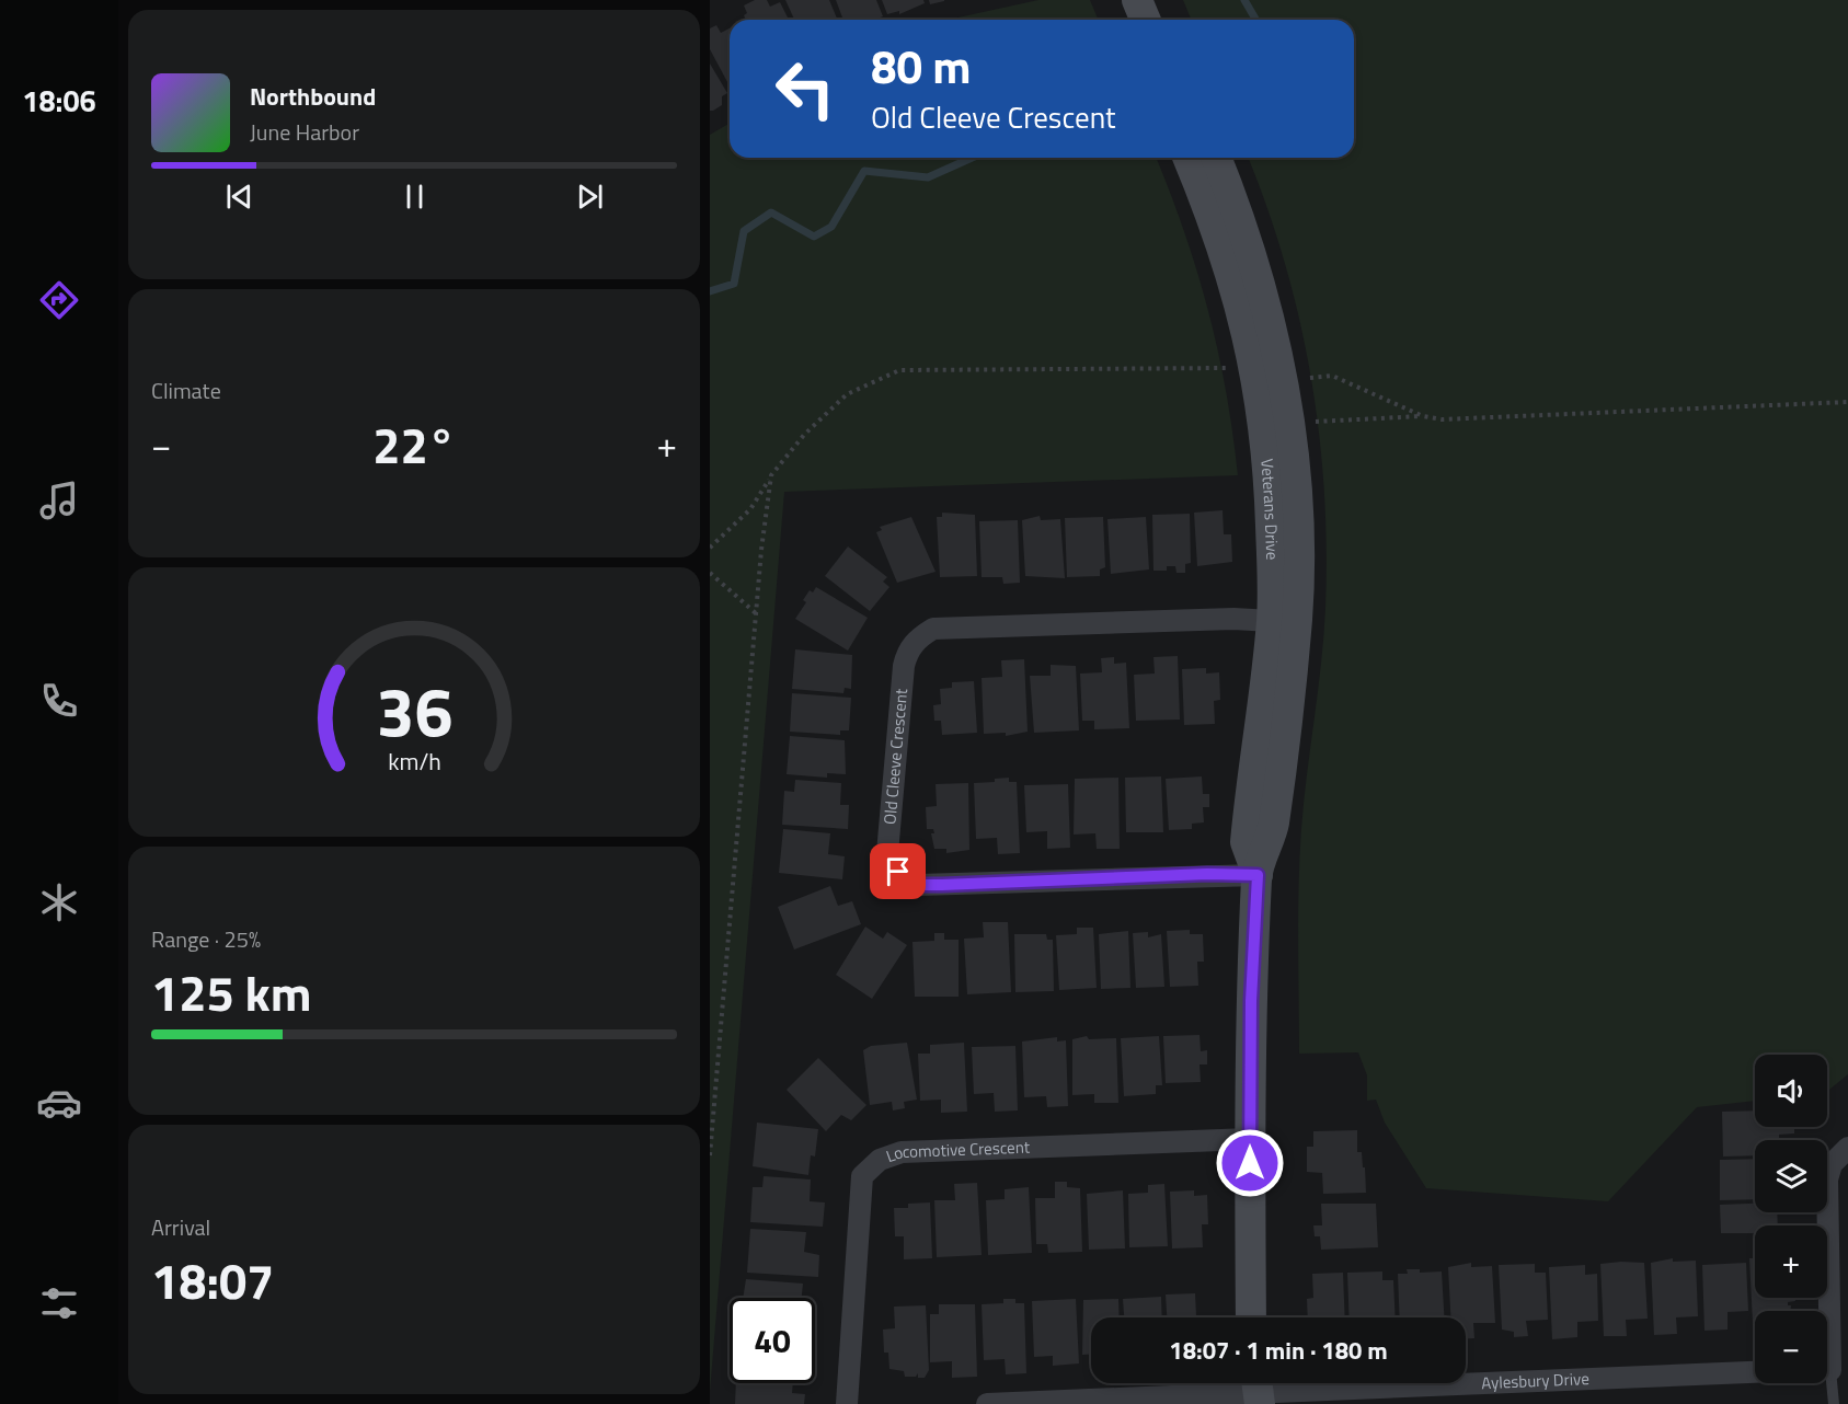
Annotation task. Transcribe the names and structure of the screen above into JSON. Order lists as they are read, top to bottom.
{
  "streets": {
    "street": [
      "Veterans Drive",
      "Old Cleeve Crescent",
      "Locomotive Crescent",
      "Aylesbury Drive"
    ]
  },
  "crossings": [
    ["Veterans Drive", "Old Cleeve Crescent"],
    ["Veterans Drive", "Locomotive Crescent"]
  ],
  "page": {
    "tabs": "18:06",
    "turn": ["80 m", "Old Cleeve Crescent"],
    "song": ["Northbound", "June Harbor"],
    "tile": [
      "Climate",
      ["Range · 25%", "125 km"],
      ["Arrival", "18:07"]
    ],
    "heat": ["−", "22°", "+"],
    "map_buttons": ["+", "−"],
    "limit": "40",
    "trip": "18:07 · 1 min · 180 m",
    "gauge": ["36", "km/h"]
  }
}
